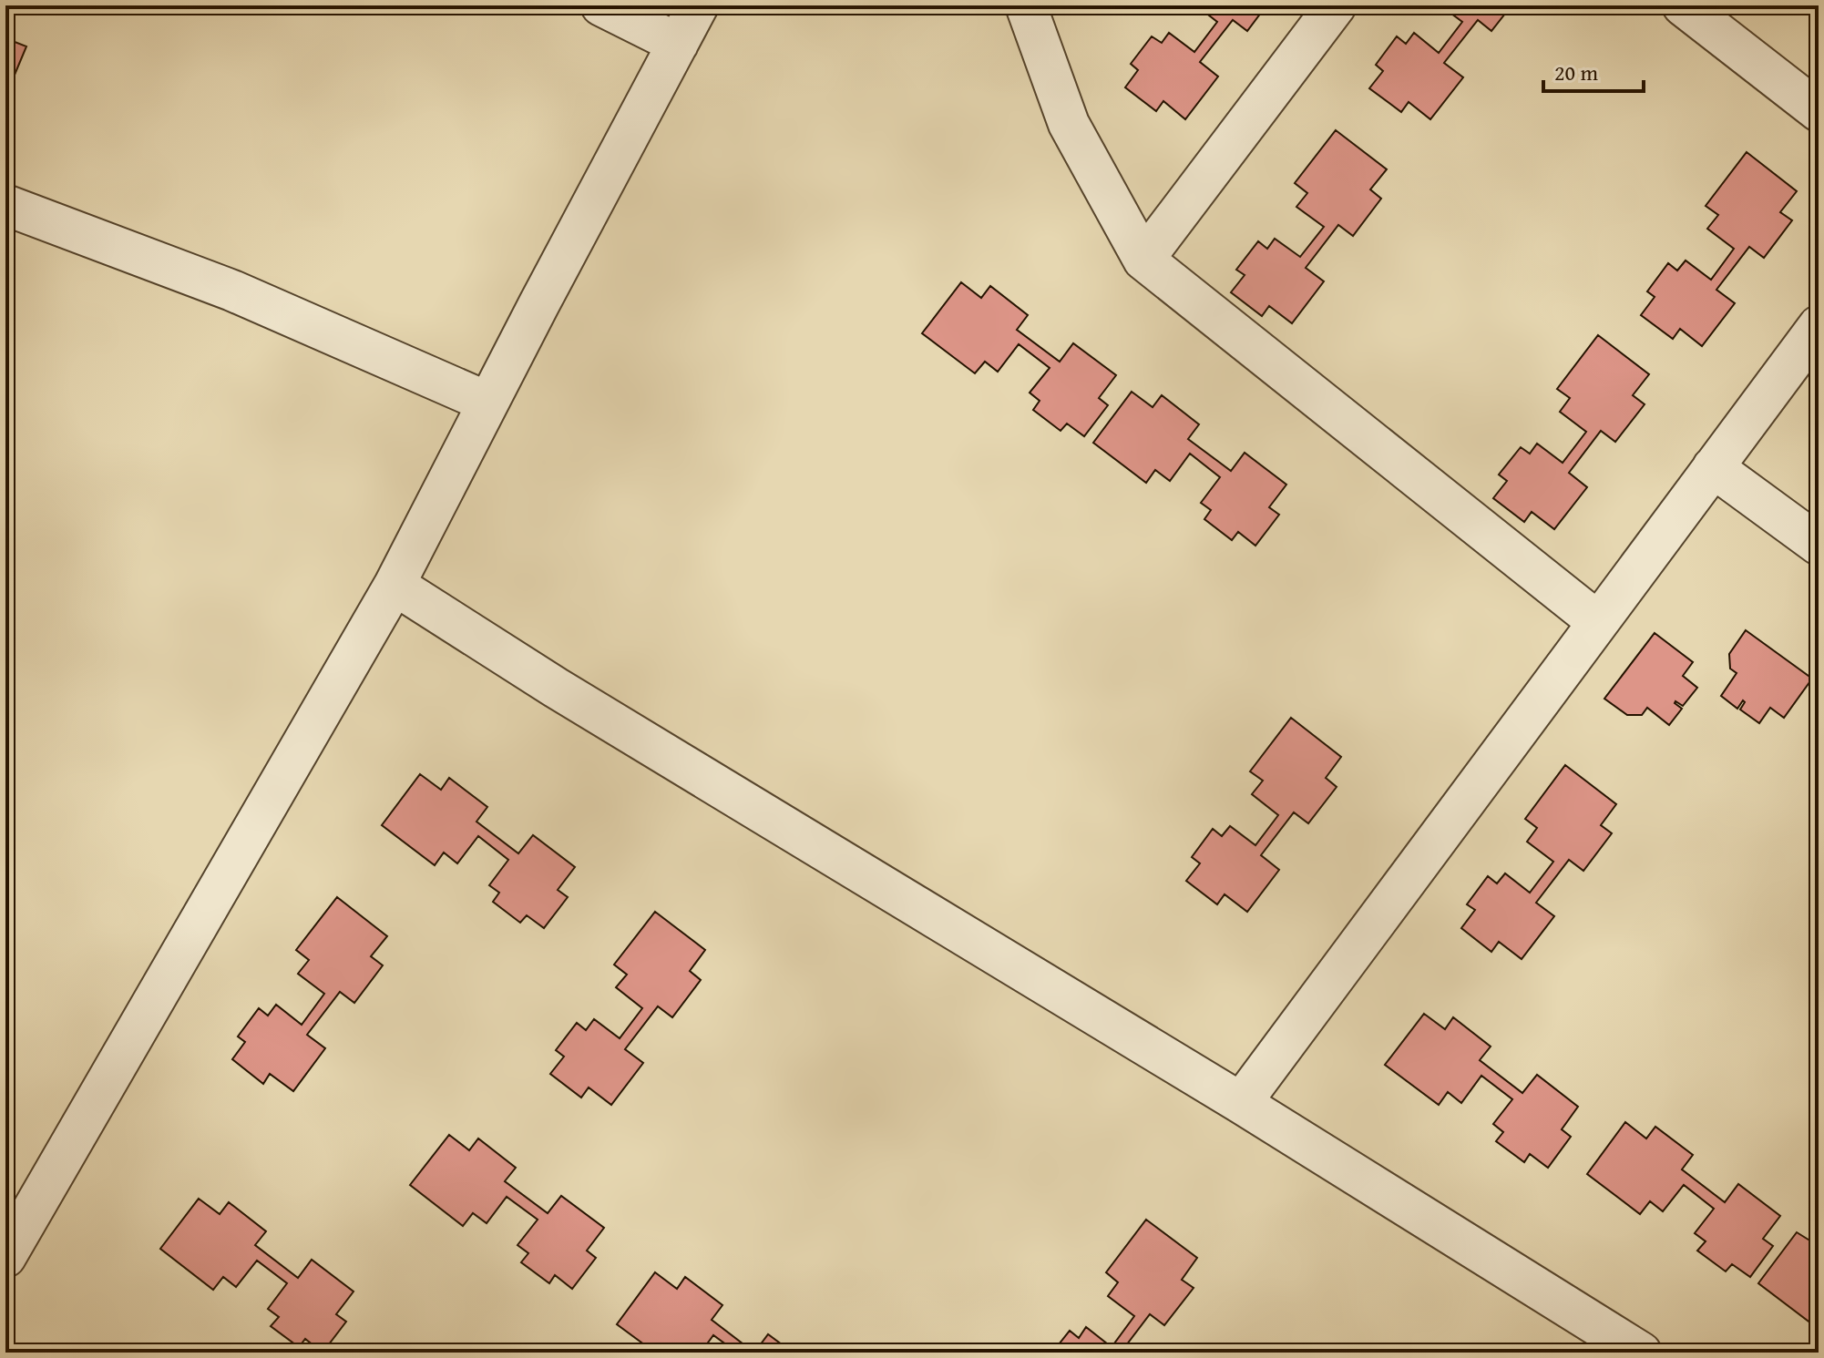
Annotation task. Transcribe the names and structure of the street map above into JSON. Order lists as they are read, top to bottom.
{
  "scale_bar": "20 m"
}
